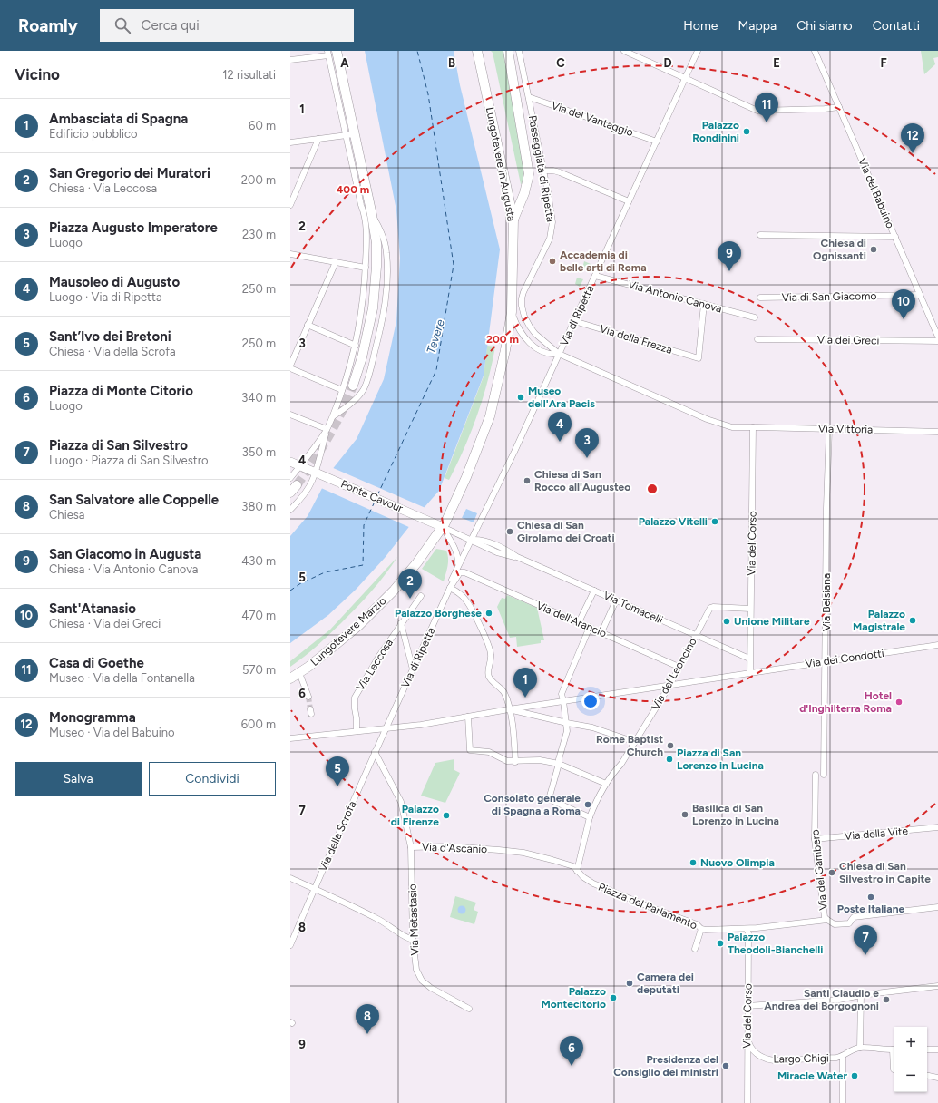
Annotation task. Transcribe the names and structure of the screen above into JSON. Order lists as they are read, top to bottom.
{
  "streets": {
    "main road": ["Lungotevere in Augusta", "Passeggiata di Ripetta", "Lungotevere Marzio"],
    "street": [
      "Via del Vantaggio",
      "Via del Babuino",
      "Via Antonio Canova",
      "Via di San Giacomo",
      "Via di Ripetta",
      "Via della Frezza",
      "Via dei Greci",
      "Via Vittoria",
      "Ponte Cavour",
      "Via del Corso",
      "Via Belsiana",
      "Via Tomacelli",
      "Via dell'Arancio",
      "Via dei Condotti",
      "Via Leccosa",
      "Via del Leoncino",
      "Via della Vite",
      "Via della Scrofa",
      "Via d'Ascanio",
      "Via del Gambero",
      "Piazza del Parlamento",
      "Via Metastasio",
      "Largo Chigi"
    ]
  },
  "crossings": [
    ["Via del Vantaggio", "Passeggiata di Ripetta"],
    ["Via del Vantaggio", "Via di Ripetta"],
    ["Lungotevere in Augusta", "Passeggiata di Ripetta"],
    ["Lungotevere in Augusta", "Ponte Cavour"],
    ["Lungotevere in Augusta", "Via Tomacelli"],
    ["Lungotevere in Augusta", "Lungotevere Marzio"],
    ["Passeggiata di Ripetta", "Via di Ripetta"],
    ["Passeggiata di Ripetta", "Via Vittoria"],
    ["Via del Babuino", "Via di San Giacomo"],
    ["Via Antonio Canova", "Via di Ripetta"],
    ["Via Antonio Canova", "Via della Frezza"],
    ["Via di Ripetta", "Via della Frezza"],
    ["Via di Ripetta", "Via Vittoria"],
    ["Via di Ripetta", "Via Tomacelli"],
    ["Via di Ripetta", "Via dell'Arancio"],
    ["Via di Ripetta", "Via dei Condotti"],
    ["Via di Ripetta", "Via Leccosa"],
    ["Via di Ripetta", "Via della Scrofa"],
    ["Via Vittoria", "Via del Corso"],
    ["Via Vittoria", "Via Belsiana"],
    ["Ponte Cavour", "Via Tomacelli"],
    ["Ponte Cavour", "Lungotevere Marzio"],
    ["Via del Corso", "Via Tomacelli"],
    ["Via del Corso", "Via dei Condotti"],
    ["Via del Corso", "Via del Leoncino"],
    ["Via del Corso", "Largo Chigi"],
    ["Via Belsiana", "Via dei Condotti"],
    ["Via Tomacelli", "Lungotevere Marzio"],
    ["Via Tomacelli", "Via del Leoncino"],
    ["Via dell'Arancio", "Via del Leoncino"],
    ["Via dei Condotti", "Via Leccosa"],
    ["Via dei Condotti", "Via del Leoncino"],
    ["Via dei Condotti", "Via della Scrofa"],
    ["Via del Leoncino", "Via d'Ascanio"],
    ["Via del Leoncino", "Piazza del Parlamento"],
    ["Via della Vite", "Via del Gambero"],
    ["Via della Scrofa", "Via Metastasio"],
    ["Via d'Ascanio", "Piazza del Parlamento"],
    ["Via d'Ascanio", "Via Metastasio"]
  ],
  "water": ["Tevere"],
  "places": [
    "Palazzo Rondinini",
    "Chiesa di Ognissanti",
    "Accademia di belle arti di Roma",
    "Museo dell'Ara Pacis",
    "Chiesa di San Rocco all'Augusteo",
    "Palazzo Vitelli",
    "Chiesa di San Girolamo dei Croati",
    "Palazzo Borghese",
    "Palazzo Magistrale",
    "Unione Militare",
    "Hotel d'Inghilterra Roma",
    "Rome Baptist Church",
    "Piazza di San Lorenzo in Lucina",
    "Consolato generale di Spagna a Roma",
    "Basilica di San Lorenzo in Lucina",
    "Palazzo di Firenze",
    "Nuovo Olimpia",
    "Chiesa di San Silvestro in Capite",
    "Poste Italiane",
    "Palazzo Theodoli-Bianchelli",
    "Camera dei deputati",
    "Palazzo Montecitorio",
    "Santi Claudio e Andrea dei Borgognoni",
    "Presidenza del Consiglio dei ministri",
    "Miracle Water"
  ],
  "page": {
    "header": "Roamly",
    "search": "Cerca qui",
    "nav": [
      "Home",
      "Mappa",
      "Chi siamo",
      "Contatti"
    ],
    "heading": ["Vicino", "12 risultati"],
    "pins": [
      "11",
      "12",
      "9",
      "10",
      "4",
      "3",
      "2",
      "1",
      "5",
      "7",
      "8",
      "6"
    ],
    "list": [
      {
        "mark": "1",
        "name": "Ambasciata di Spagna",
        "note": "Edificio pubblico",
        "value": "60 m"
      },
      {
        "mark": "2",
        "name": "San Gregorio dei Muratori",
        "note": "Chiesa · Via Leccosa",
        "value": "200 m"
      },
      {
        "mark": "3",
        "name": "Piazza Augusto Imperatore",
        "note": "Luogo",
        "value": "230 m"
      },
      {
        "mark": "4",
        "name": "Mausoleo di Augusto",
        "note": "Luogo · Via di Ripetta",
        "value": "250 m"
      },
      {
        "mark": "5",
        "name": "Sant’Ivo dei Bretoni",
        "note": "Chiesa · Via della Scrofa",
        "value": "250 m"
      },
      {
        "mark": "6",
        "name": "Piazza di Monte Citorio",
        "note": "Luogo",
        "value": "340 m"
      },
      {
        "mark": "7",
        "name": "Piazza di San Silvestro",
        "note": "Luogo · Piazza di San Silvestro",
        "value": "350 m"
      },
      {
        "mark": "8",
        "name": "San Salvatore alle Coppelle",
        "note": "Chiesa",
        "value": "380 m"
      },
      {
        "mark": "9",
        "name": "San Giacomo in Augusta",
        "note": "Chiesa · Via Antonio Canova",
        "value": "430 m"
      },
      {
        "mark": "10",
        "name": "Sant'Atanasio",
        "note": "Chiesa · Via dei Greci",
        "value": "470 m"
      },
      {
        "mark": "11",
        "name": "Casa di Goethe",
        "note": "Museo · Via della Fontanella",
        "value": "570 m"
      },
      {
        "mark": "12",
        "name": "Monogramma",
        "note": "Museo · Via del Babuino",
        "value": "600 m"
      }
    ],
    "buttons": ["Salva", "Condividi"],
    "map_buttons": ["+", "−"]
  },
  "grid": {
    "columns": [
      "A",
      "B",
      "C",
      "D",
      "E",
      "F"
    ],
    "rows": [
      "1",
      "2",
      "3",
      "4",
      "5",
      "6",
      "7",
      "8",
      "9"
    ]
  },
  "rings": ["400 m", "200 m"]
}
